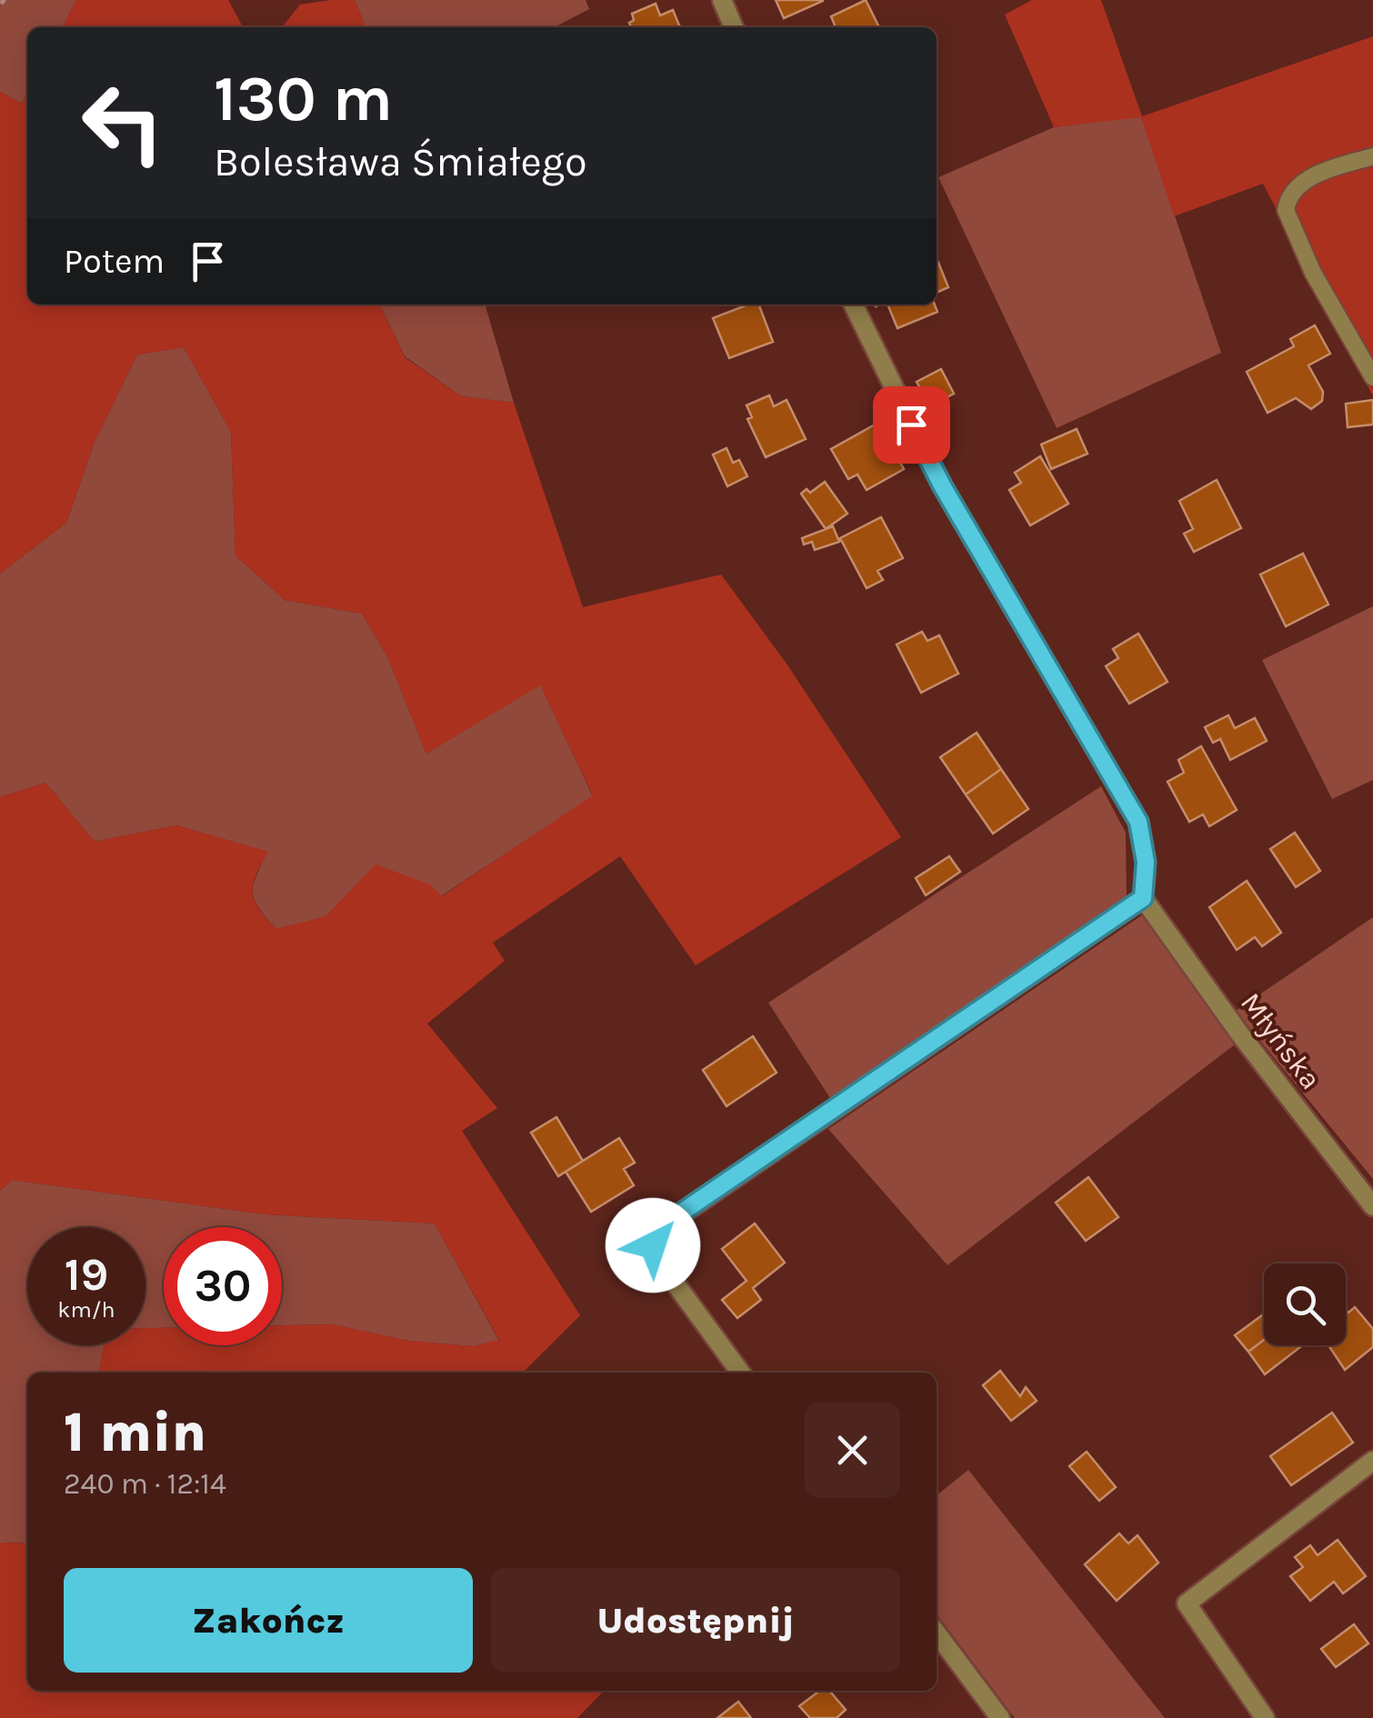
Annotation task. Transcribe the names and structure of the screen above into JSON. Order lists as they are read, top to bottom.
{
  "streets": {
    "street": ["Młyńska"]
  },
  "page": {
    "turn": ["130 m", "Bolesława Śmiałego"],
    "then": "Potem",
    "speed": "19 km/h",
    "limit": "30",
    "heading": ["1 min", "240 m · 12:14"],
    "buttons": ["Zakończ", "Udostępnij"]
  }
}
